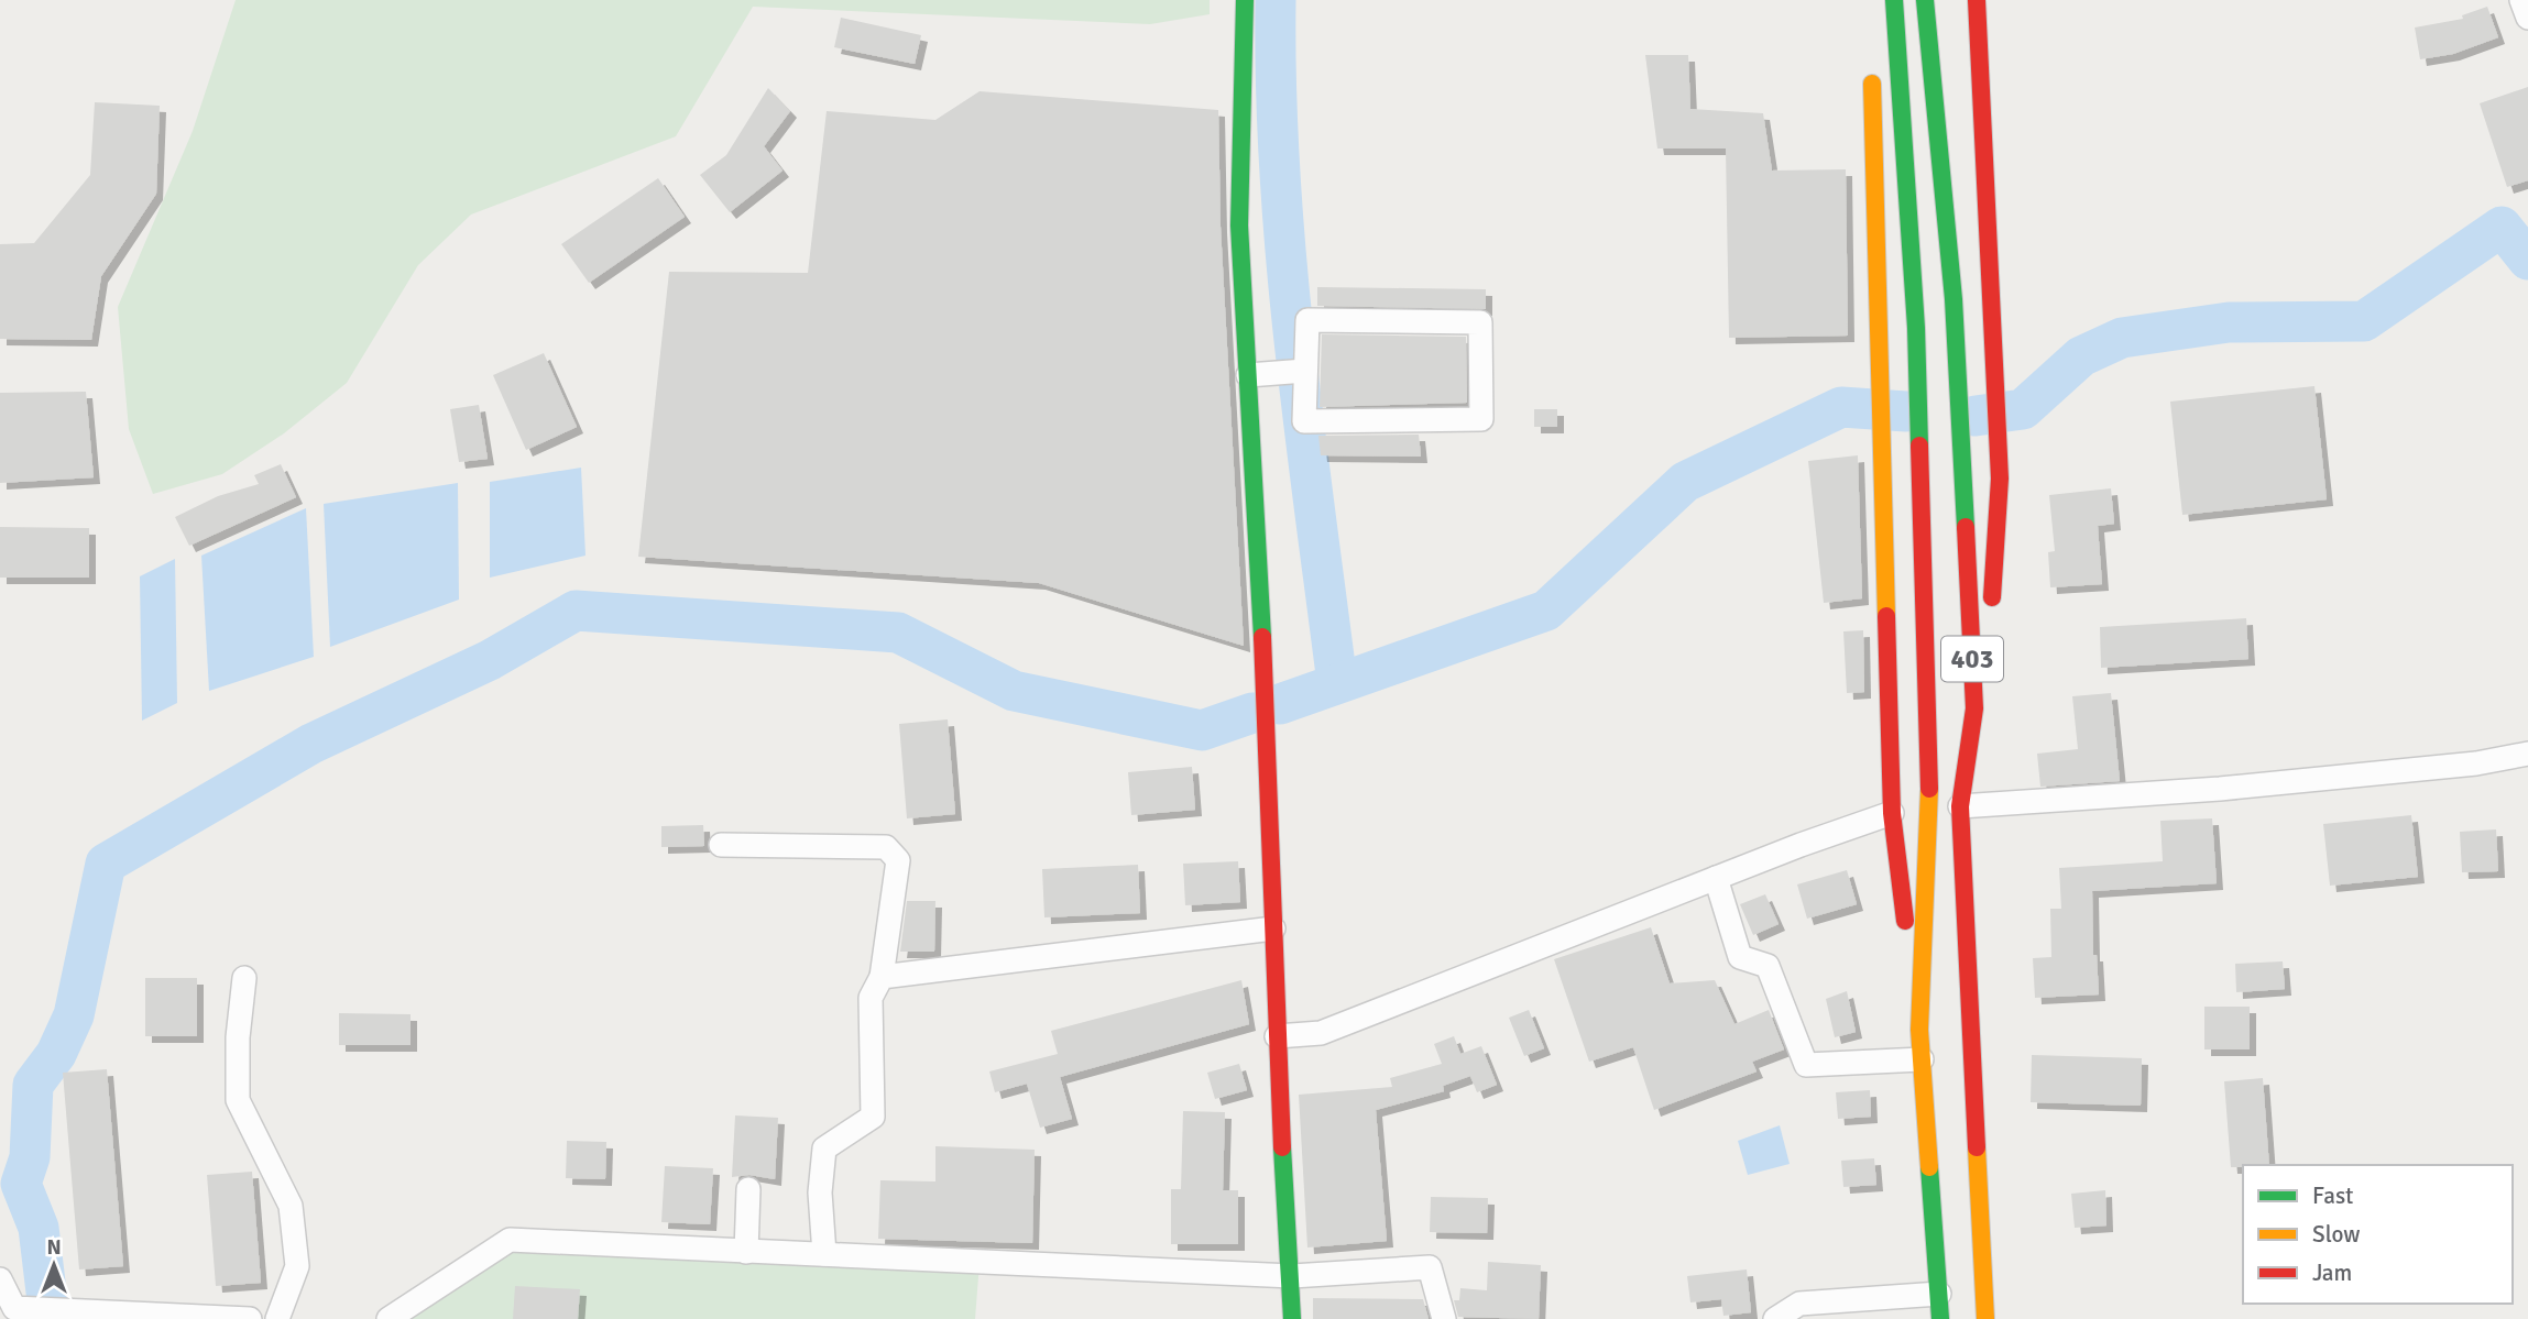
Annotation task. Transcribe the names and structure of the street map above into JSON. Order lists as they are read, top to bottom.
{
  "streets": {
    "main road": ["403"]
  },
  "legend": ["Fast", "Slow", "Jam"],
  "north": "top"
}
